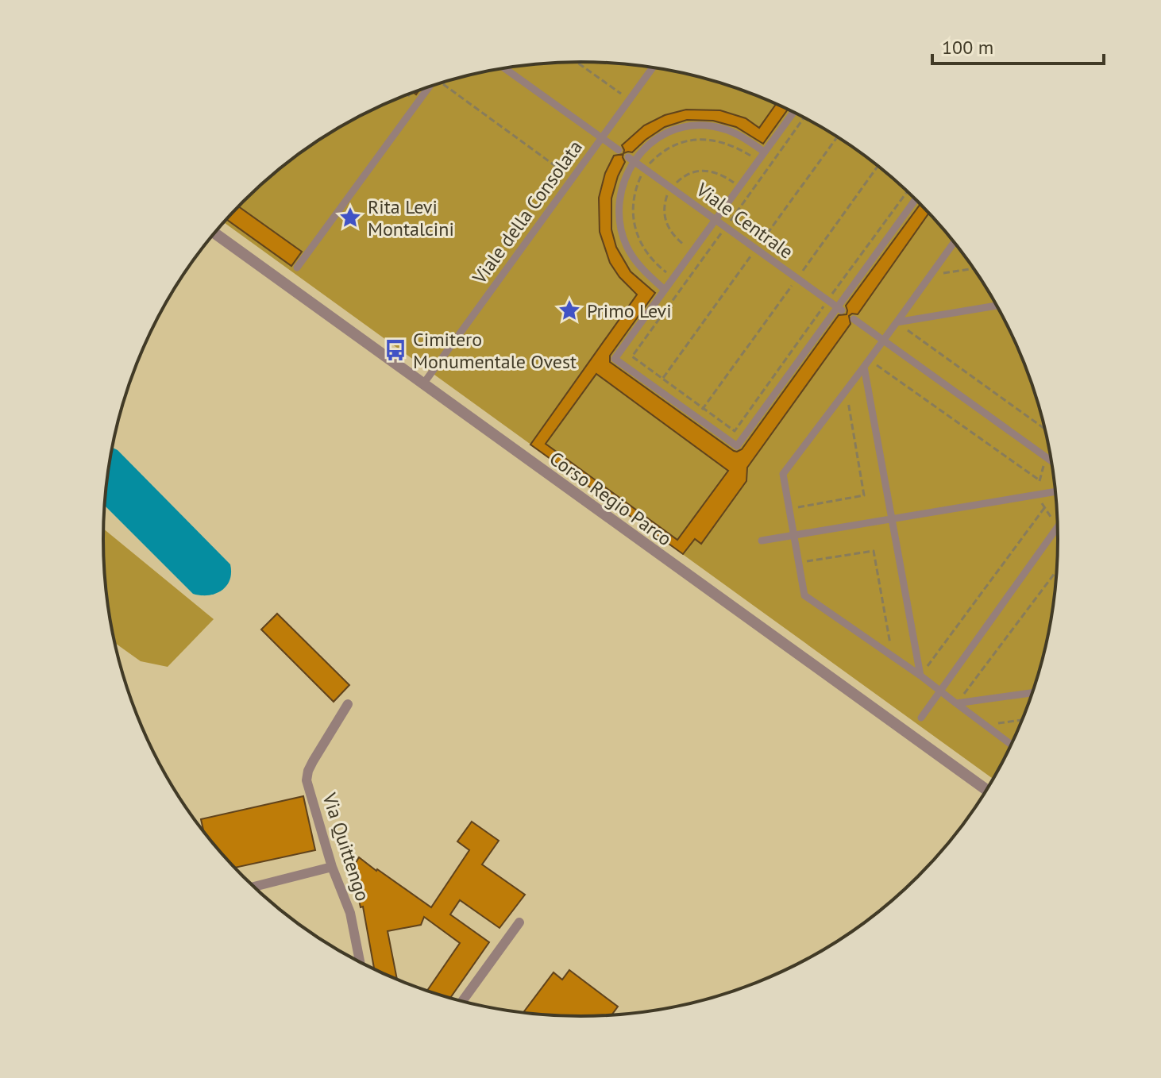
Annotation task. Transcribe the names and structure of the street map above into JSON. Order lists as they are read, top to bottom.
{
  "streets": {
    "street": [
      "Viale della Consolata",
      "Viale Centrale",
      "Corso Regio Parco",
      "Via Quittengo"
    ]
  },
  "crossings": [
    ["Viale della Consolata", "Corso Regio Parco"]
  ],
  "places": {
    "place": ["Rita Levi Montalcini", "Primo Levi"],
    "bus stop": ["Cimitero Monumentale Ovest"]
  },
  "scale_bar": "100 m"
}
